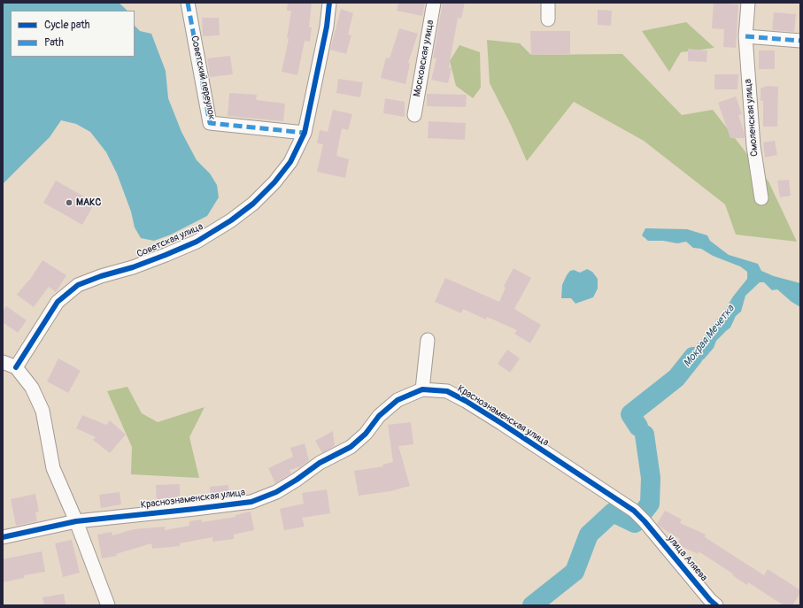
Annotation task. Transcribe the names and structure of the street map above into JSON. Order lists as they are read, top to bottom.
{
  "streets": {
    "street": [
      "Московская улица",
      "Советский переулок",
      "Смоленская улица",
      "Советская улица",
      "Краснознаменская улица",
      "улица Аляева"
    ]
  },
  "crossings": [
    ["Советский переулок", "Советская улица"],
    ["Краснознаменская улица", "улица Аляева"]
  ],
  "water": ["Мокрая Мечетка"],
  "places": ["МАКС"],
  "legend": ["Cycle path", "Path"]
}
